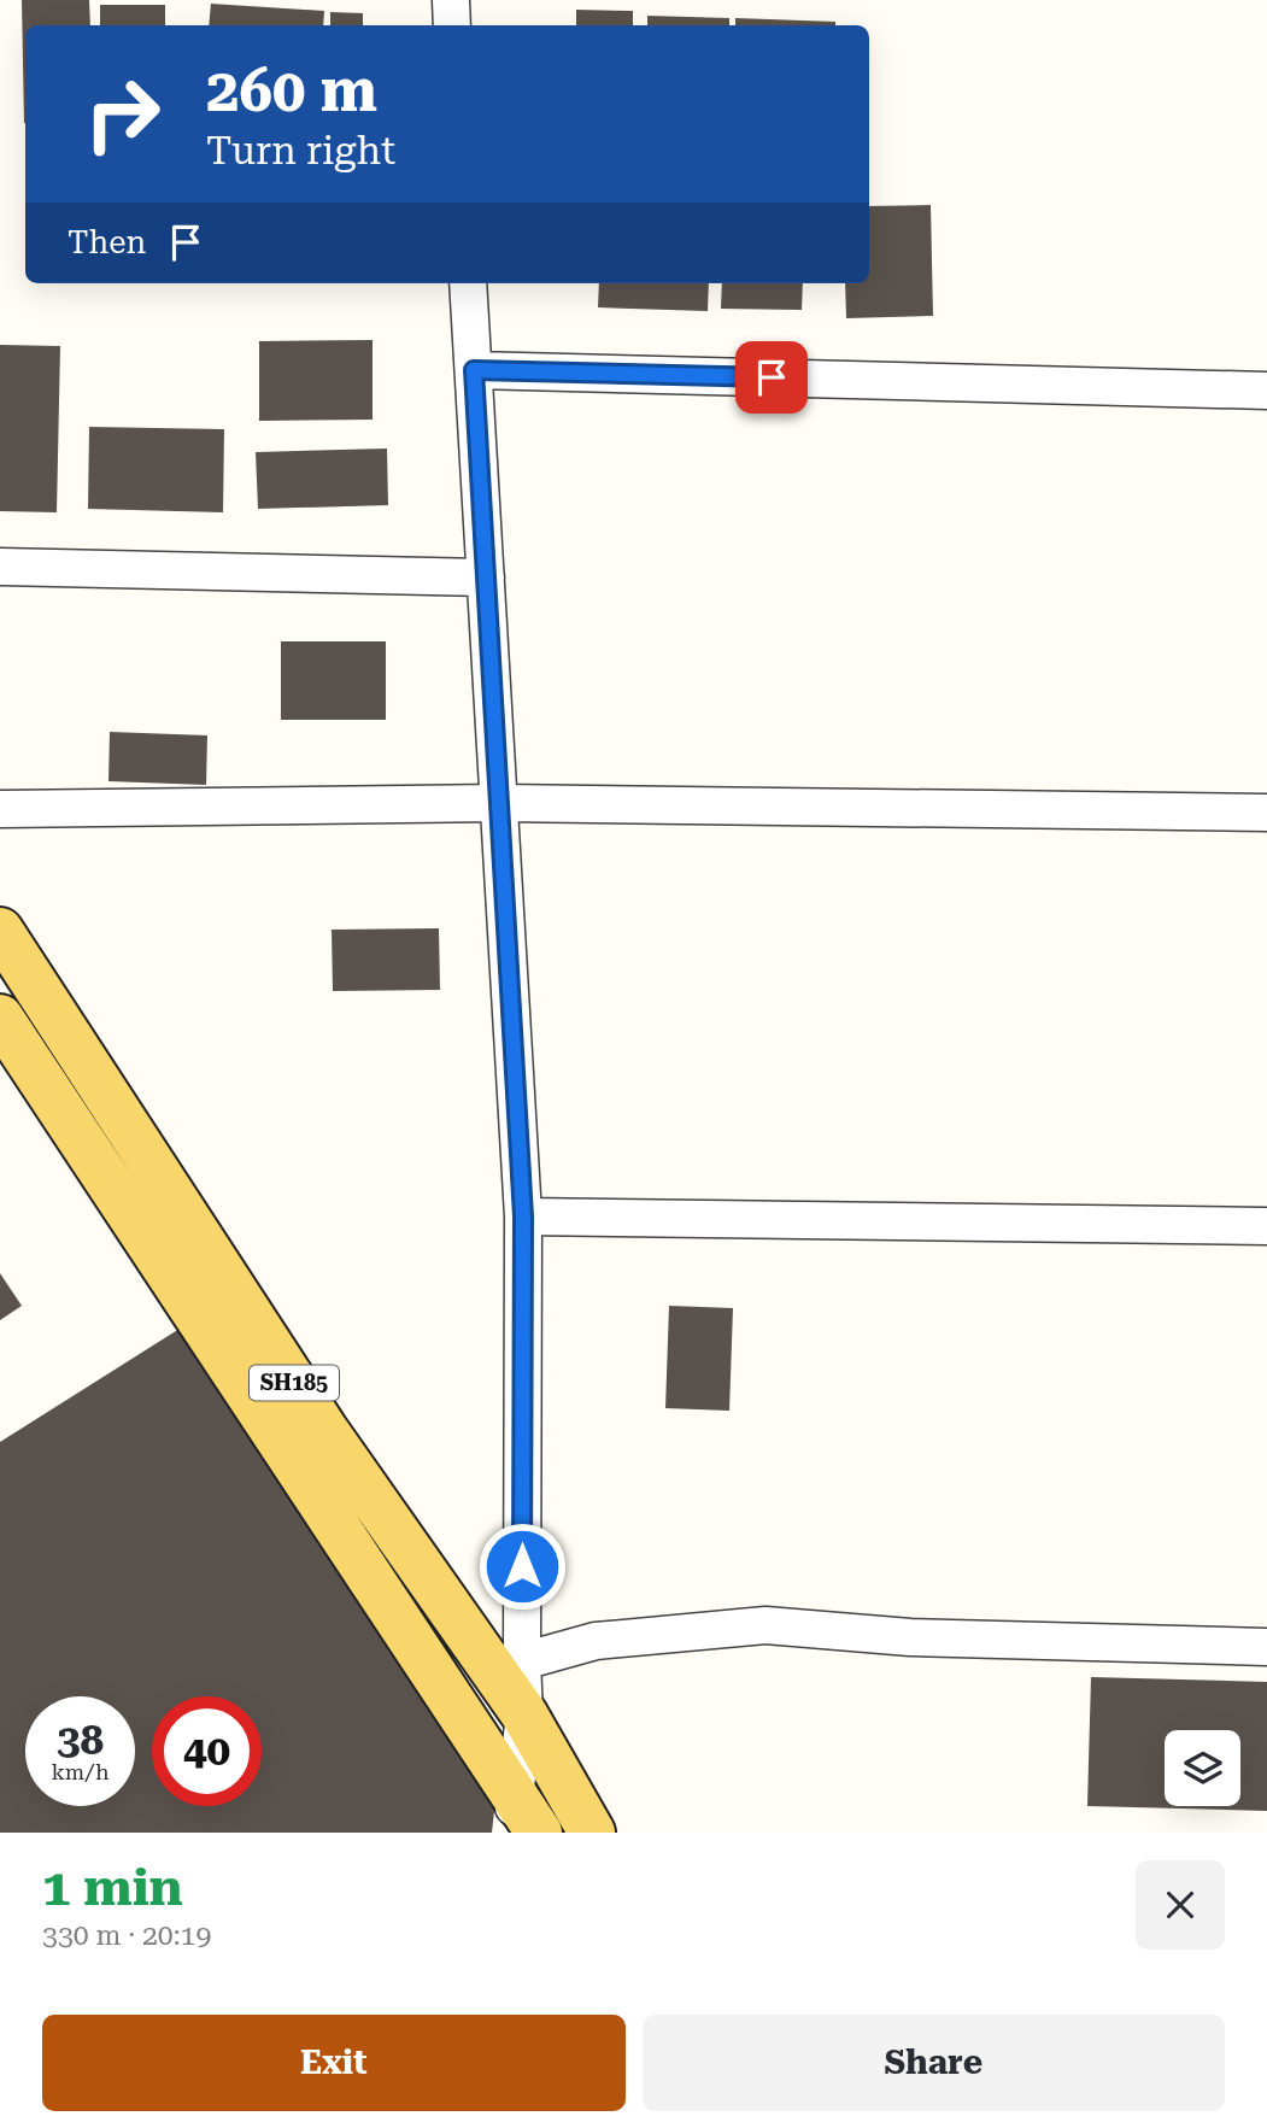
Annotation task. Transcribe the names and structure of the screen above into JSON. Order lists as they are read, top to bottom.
{
  "streets": {
    "main road": ["SH185"]
  },
  "page": {
    "turn": ["260 m", "Turn right"],
    "then": "Then",
    "speed": "38 km/h",
    "limit": "40",
    "heading": ["1 min", "330 m · 20:19"],
    "buttons": ["Exit", "Share"]
  }
}
